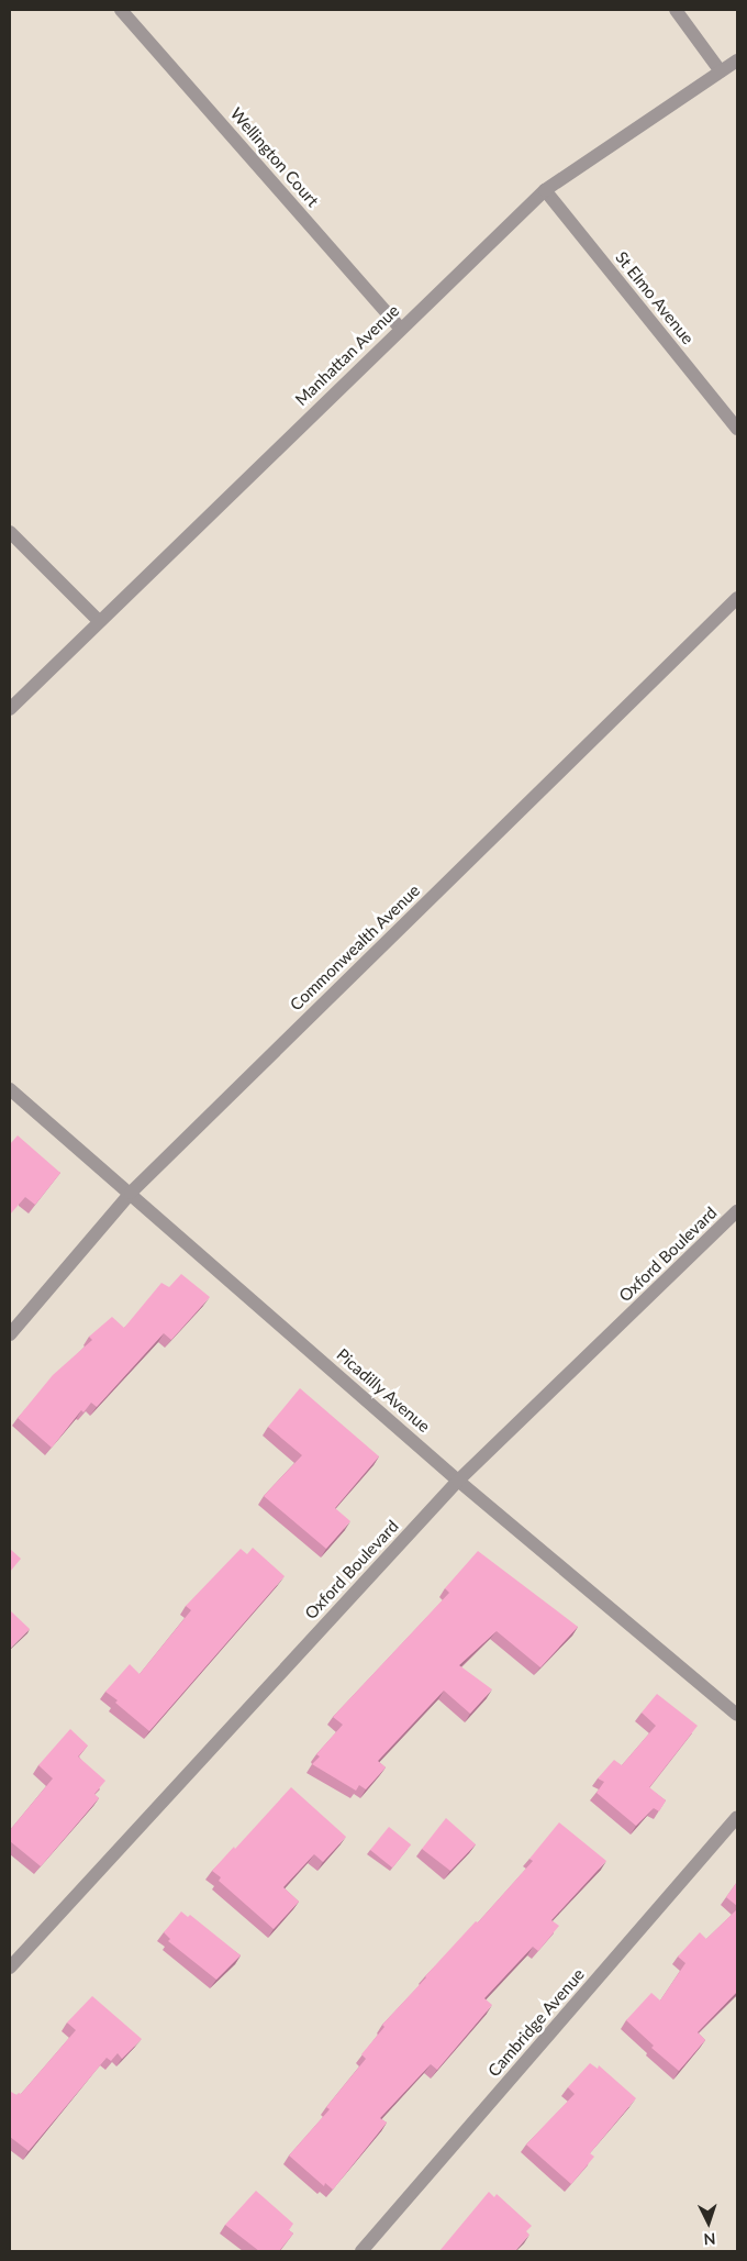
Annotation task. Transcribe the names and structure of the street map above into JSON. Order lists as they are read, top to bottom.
{
  "streets": {
    "street": [
      "Wellington Court",
      "St Elmo Avenue",
      "Manhattan Avenue",
      "Commonwealth Avenue",
      "Oxford Boulevard",
      "Picadilly Avenue",
      "Cambridge Avenue"
    ]
  },
  "crossings": [
    ["Wellington Court", "Manhattan Avenue"],
    ["St Elmo Avenue", "Manhattan Avenue"],
    ["Commonwealth Avenue", "Picadilly Avenue"],
    ["Oxford Boulevard", "Picadilly Avenue"]
  ],
  "north": "bottom"
}
